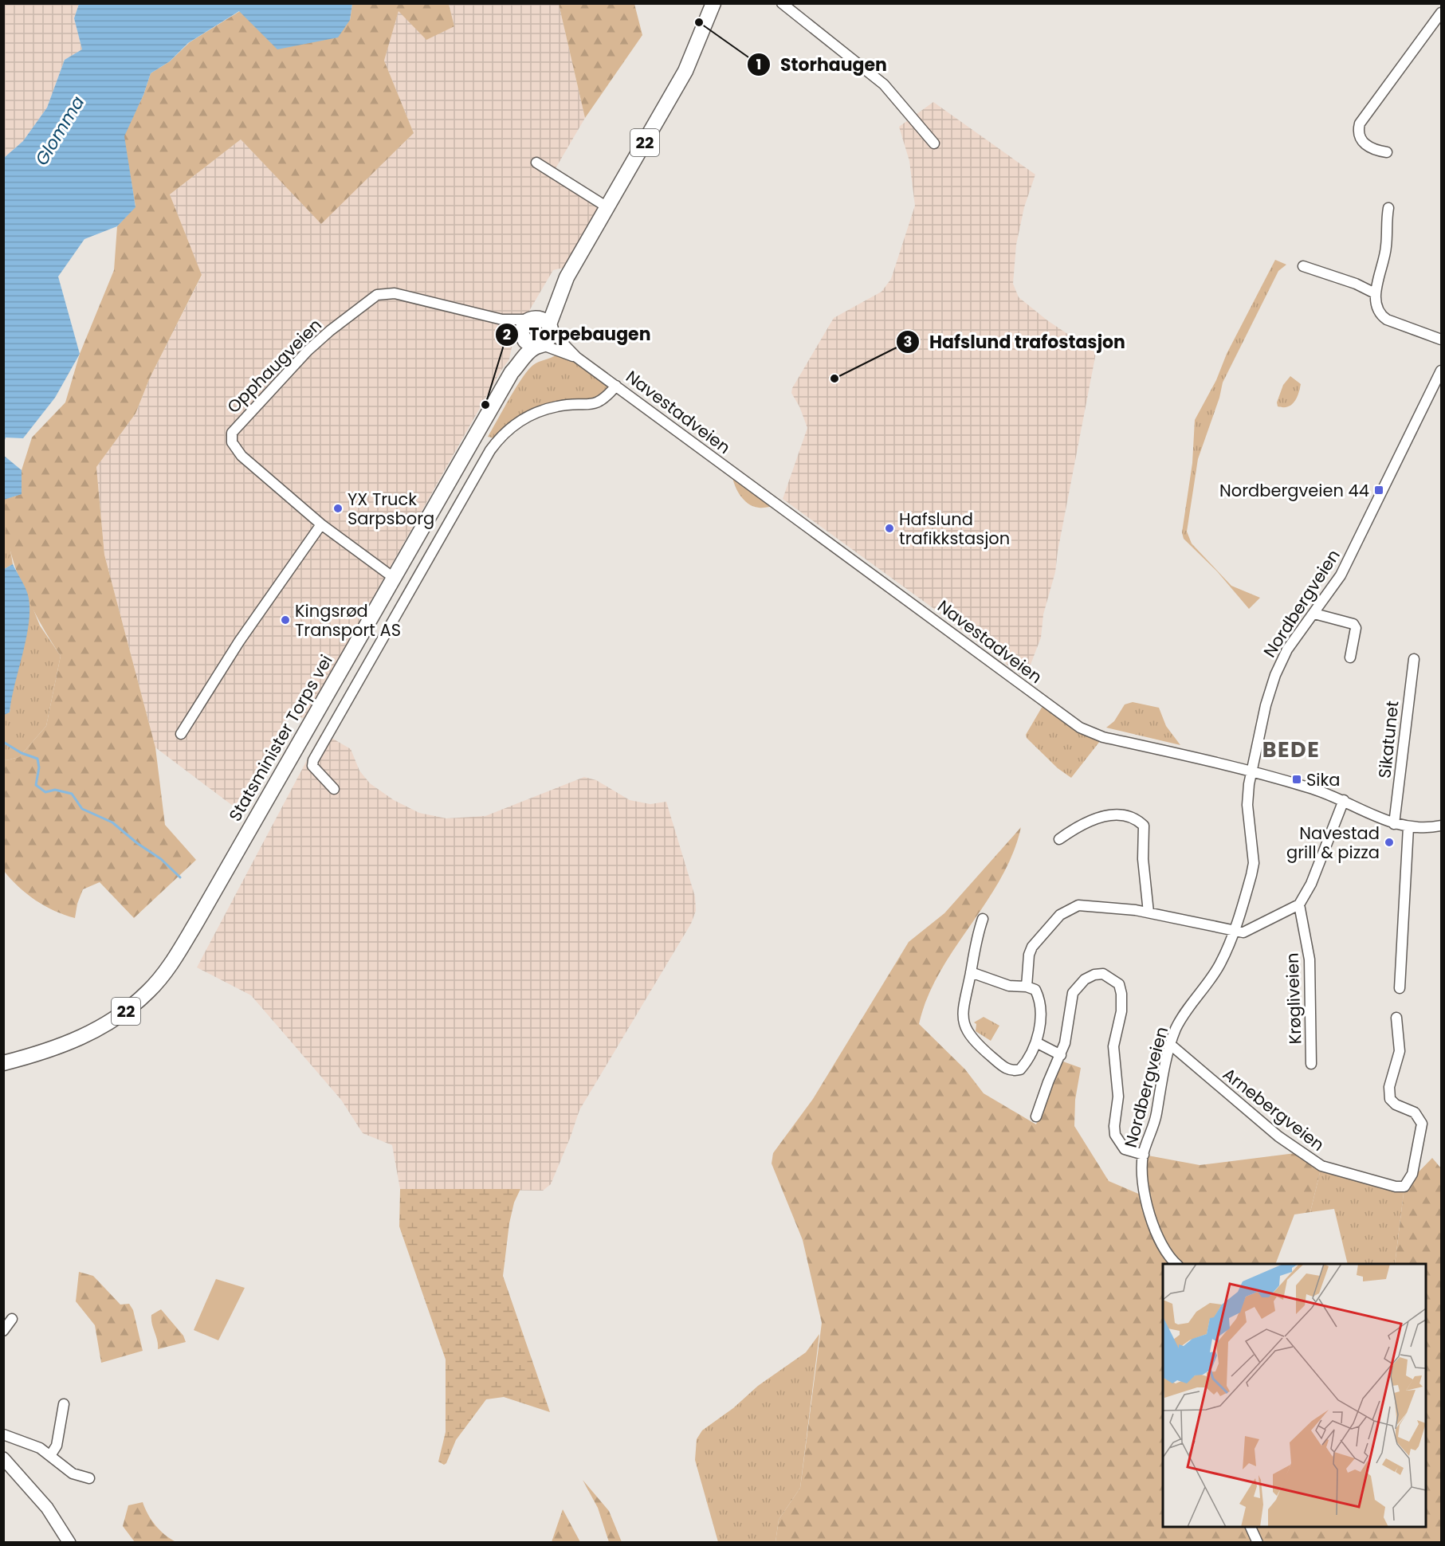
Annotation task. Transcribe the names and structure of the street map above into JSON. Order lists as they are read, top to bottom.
{
  "streets": {
    "highway": ["22", "Statsminister Torps vei"],
    "street": [
      "Opphaugveien",
      "Navestadveien",
      "Nordbergveien",
      "Sikatunet",
      "Krøgliveien",
      "Arnebergveien"
    ]
  },
  "crossings": [
    ["22", "Navestadveien"],
    ["22", "Statsminister Torps vei"],
    ["Opphaugveien", "Statsminister Torps vei"],
    ["Navestadveien", "Nordbergveien"],
    ["Navestadveien", "Statsminister Torps vei"],
    ["Navestadveien", "Sikatunet"],
    ["Nordbergveien", "Arnebergveien"]
  ],
  "districts": ["BEDE"],
  "water": ["Glomma"],
  "places": {
    "other": [
      "Storhaugen",
      "Hafslund trafostasjon",
      "Torpebaugen",
      "YX Truck Sarpsborg",
      "Hafslund trafikkstasjon",
      "Kingsrød Transport AS",
      "Navestad grill & pizza"
    ],
    "transit": ["Nordbergveien 44", "Sika"]
  }
}
